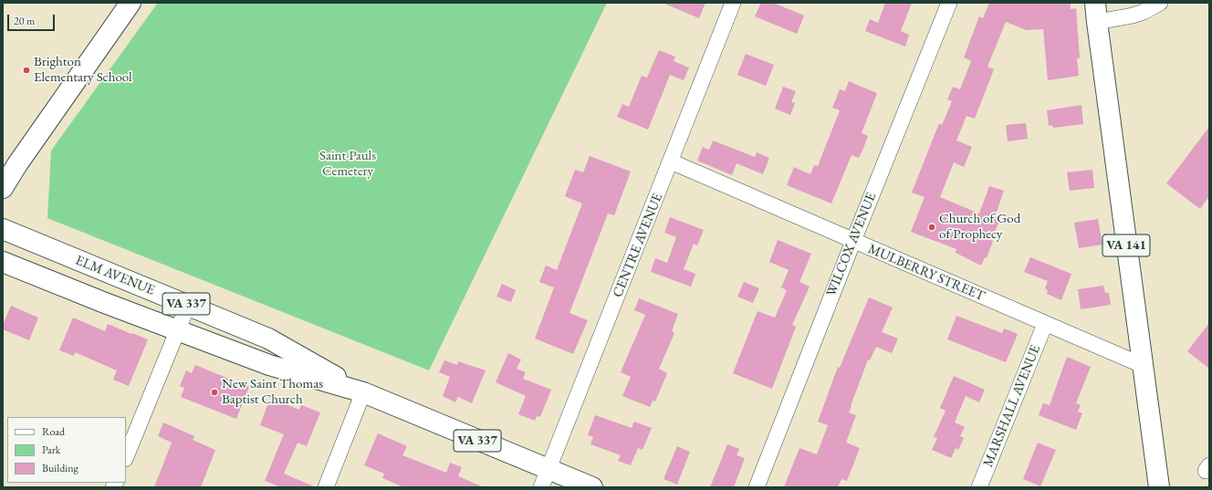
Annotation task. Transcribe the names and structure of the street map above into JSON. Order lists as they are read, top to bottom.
{
  "streets": {
    "main road": ["VA 141", "ELM AVENUE", "VA 337"],
    "street": [
      "WILCOX AVENUE",
      "CENTRE AVENUE",
      "MULBERRY STREET",
      "MARSHALL AVENUE"
    ]
  },
  "crossings": [
    ["WILCOX AVENUE", "MULBERRY STREET"],
    ["CENTRE AVENUE", "MULBERRY STREET"],
    ["CENTRE AVENUE", "ELM AVENUE"],
    ["VA 141", "MULBERRY STREET"],
    ["MULBERRY STREET", "MARSHALL AVENUE"]
  ],
  "parks": ["Saint Pauls Cemetery"],
  "places": ["Brighton Elementary School", "Church of God of Prophecy", "New Saint Thomas Baptist Church"],
  "legend": ["Road", "Park", "Building"],
  "scale_bar": "20 m"
}
